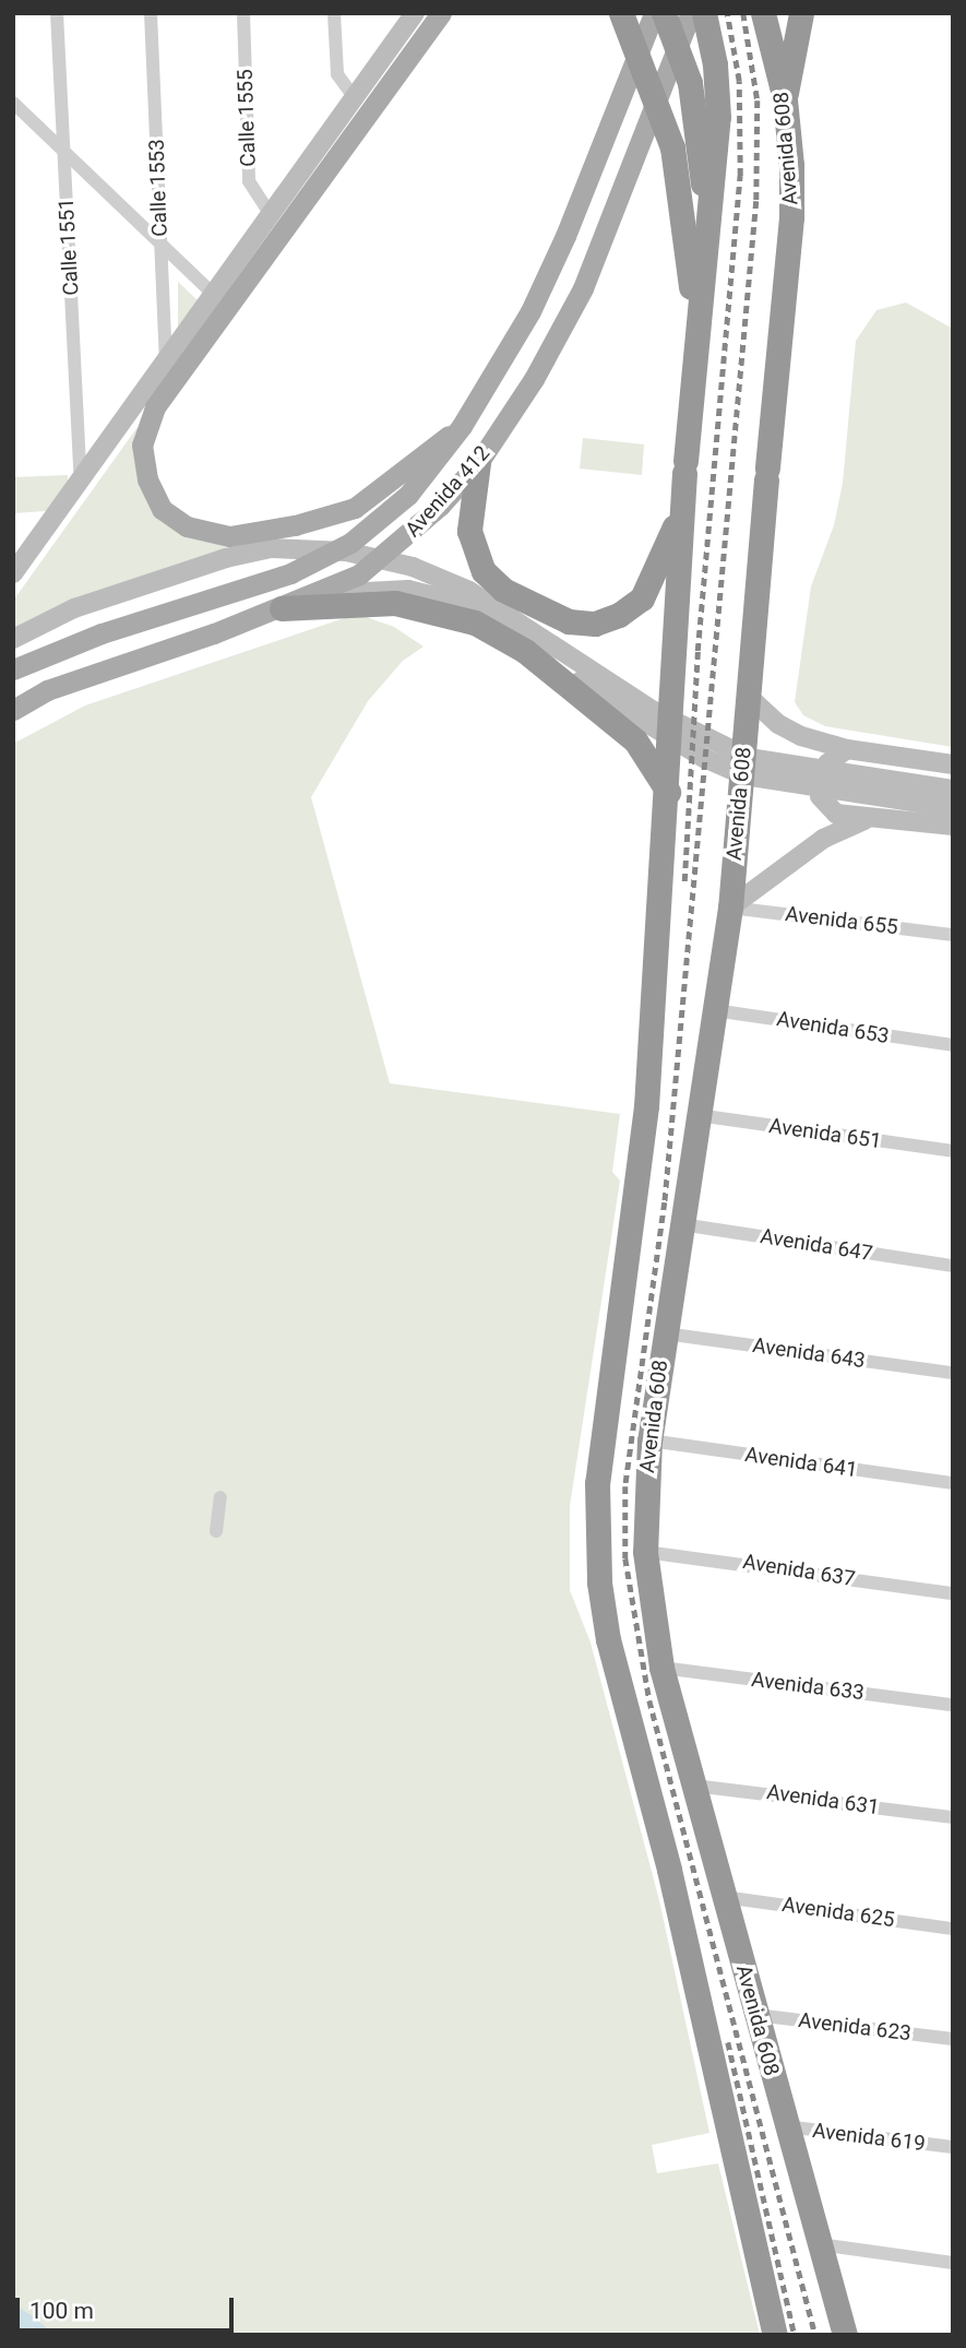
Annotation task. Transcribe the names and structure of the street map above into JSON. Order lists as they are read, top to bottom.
{
  "streets": {
    "highway": ["Avenida 608"],
    "main road": ["Avenida 412"],
    "street": [
      "Calle 1555",
      "Calle 1553",
      "Calle 1551",
      "Avenida 655",
      "Avenida 653",
      "Avenida 651",
      "Avenida 647",
      "Avenida 643",
      "Avenida 641",
      "Avenida 637",
      "Avenida 633",
      "Avenida 631",
      "Avenida 625",
      "Avenida 623",
      "Avenida 619"
    ]
  },
  "crossings": [
    ["Avenida 608", "Avenida 655"],
    ["Avenida 608", "Avenida 653"],
    ["Avenida 608", "Avenida 651"],
    ["Avenida 608", "Avenida 647"],
    ["Avenida 608", "Avenida 643"],
    ["Avenida 608", "Avenida 641"],
    ["Avenida 608", "Avenida 637"],
    ["Avenida 608", "Avenida 633"],
    ["Avenida 608", "Avenida 631"],
    ["Avenida 608", "Avenida 625"],
    ["Avenida 608", "Avenida 623"],
    ["Avenida 608", "Avenida 619"]
  ],
  "scale_bar": "100 m"
}
